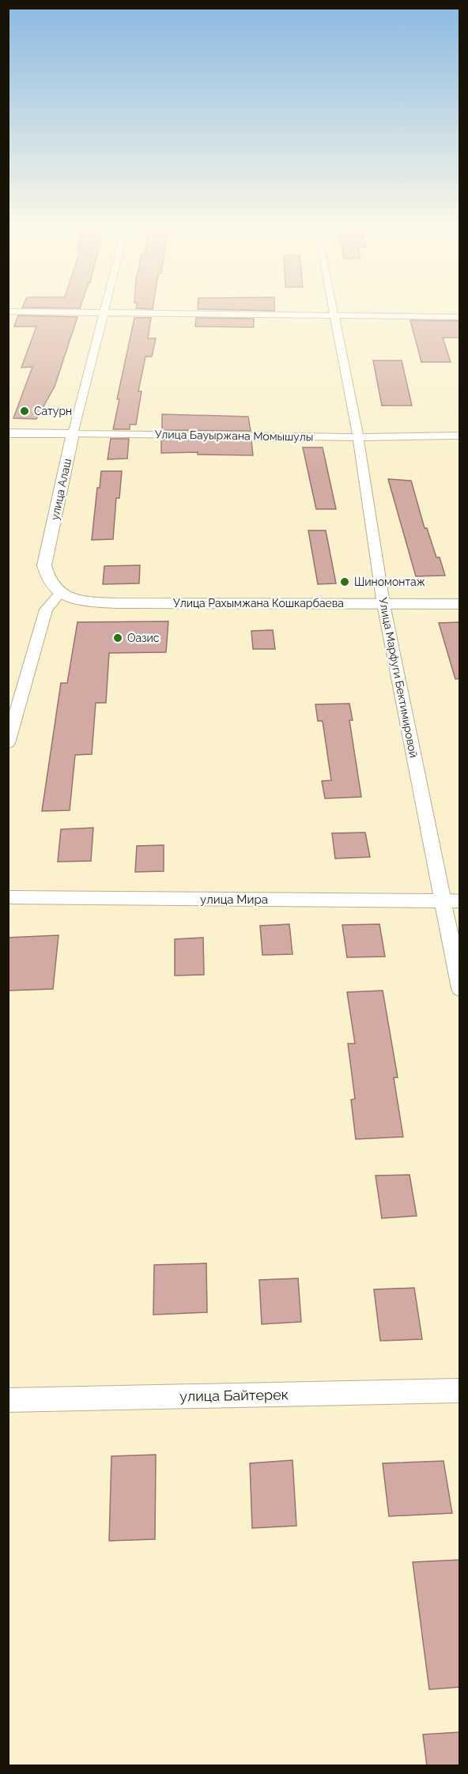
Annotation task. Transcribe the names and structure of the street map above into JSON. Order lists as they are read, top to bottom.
{
  "streets": {
    "street": [
      "Улица Бауыржана Момышулы",
      "улица Алаш",
      "Улица Рахымжана Кошкарбаева",
      "Улица Марфуги Бектимировой",
      "улица Мира",
      "улица Байтерек"
    ]
  },
  "crossings": [
    ["Улица Бауыржана Момышулы", "улица Алаш"],
    ["Улица Бауыржана Момышулы", "Улица Марфуги Бектимировой"],
    ["улица Алаш", "Улица Рахымжана Кошкарбаева"],
    ["Улица Рахымжана Кошкарбаева", "Улица Марфуги Бектимировой"],
    ["Улица Марфуги Бектимировой", "улица Мира"]
  ],
  "places": ["Сатурн", "Шиномонтаж", "Оазис"]
}
